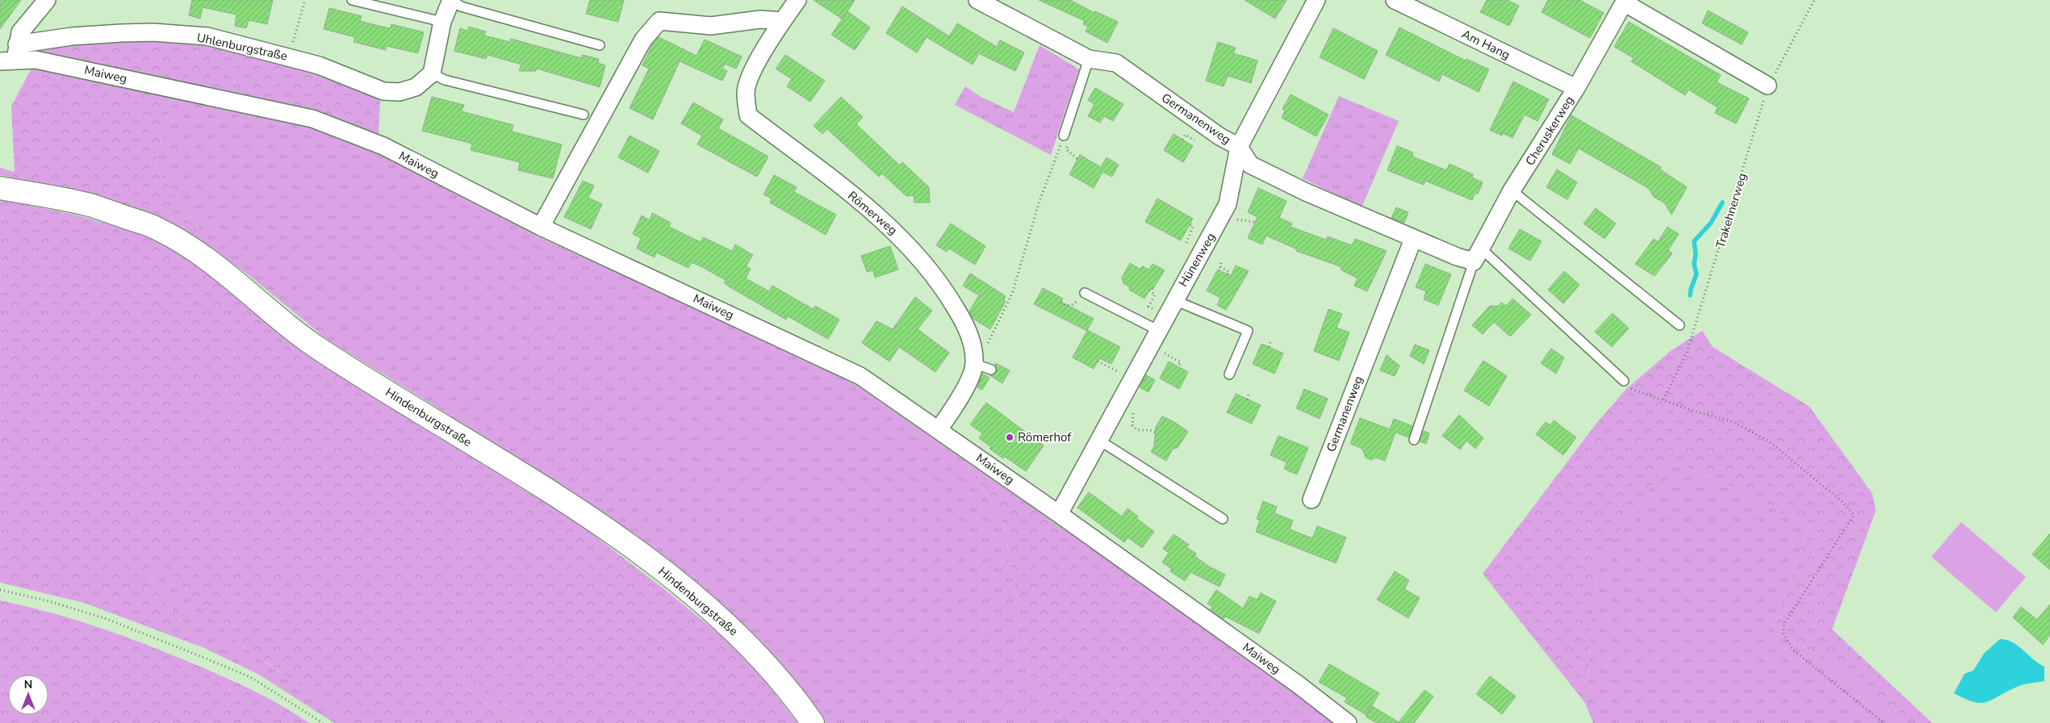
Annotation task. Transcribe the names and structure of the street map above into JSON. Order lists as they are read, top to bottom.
{
  "streets": {
    "main road": ["Hindenburgstraße"],
    "street": [
      "Am Hang",
      "Uhlenburgstraße",
      "Maiweg",
      "Germanenweg",
      "Cheruskerweg",
      "Römerweg",
      "Hünenweg"
    ],
    "path": ["Trakehnerweg"]
  },
  "crossings": [
    ["Am Hang", "Cheruskerweg"],
    ["Uhlenburgstraße", "Maiweg"],
    ["Maiweg", "Hünenweg"],
    ["Germanenweg", "Cheruskerweg"],
    ["Germanenweg", "Hünenweg"]
  ],
  "places": ["Römerhof"],
  "north": "top"
}
